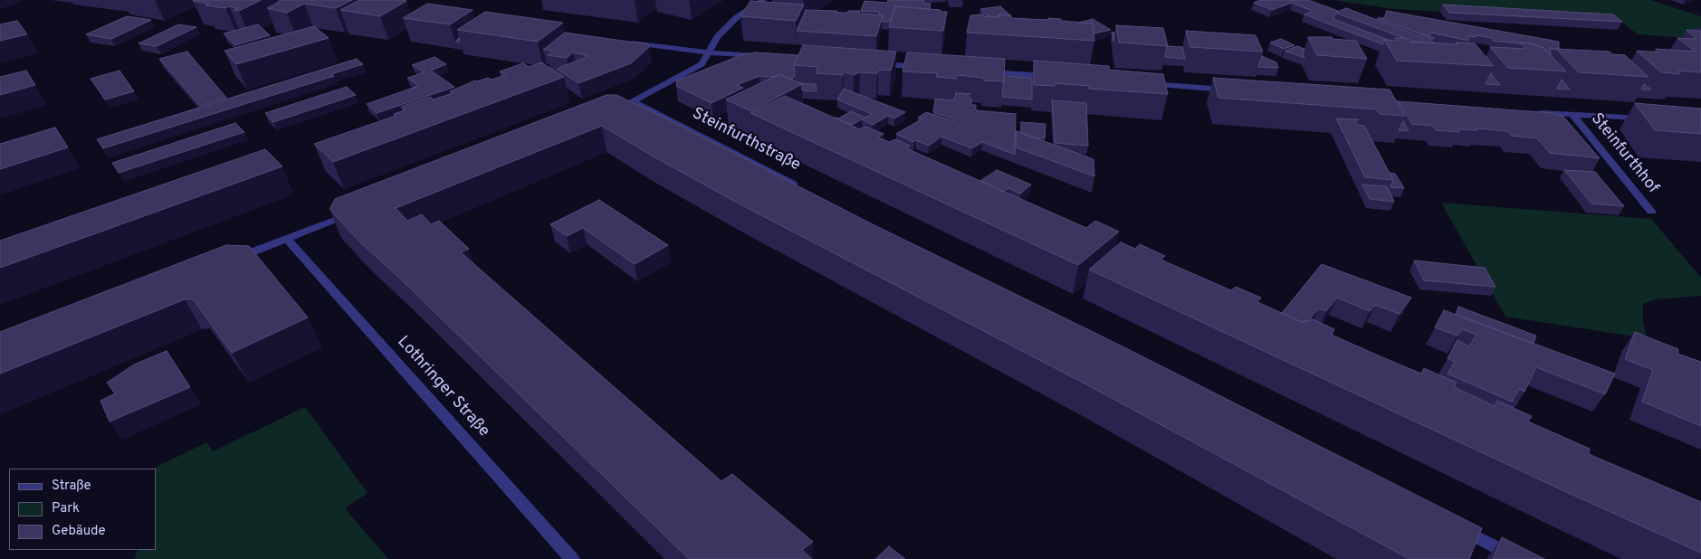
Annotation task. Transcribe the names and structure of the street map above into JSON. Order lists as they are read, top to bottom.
{
  "streets": {
    "street": ["Steinfurthstraße", "Steinfurthhof", "Lothringer Straße"]
  },
  "legend": ["Straße", "Park", "Gebäude"]
}
